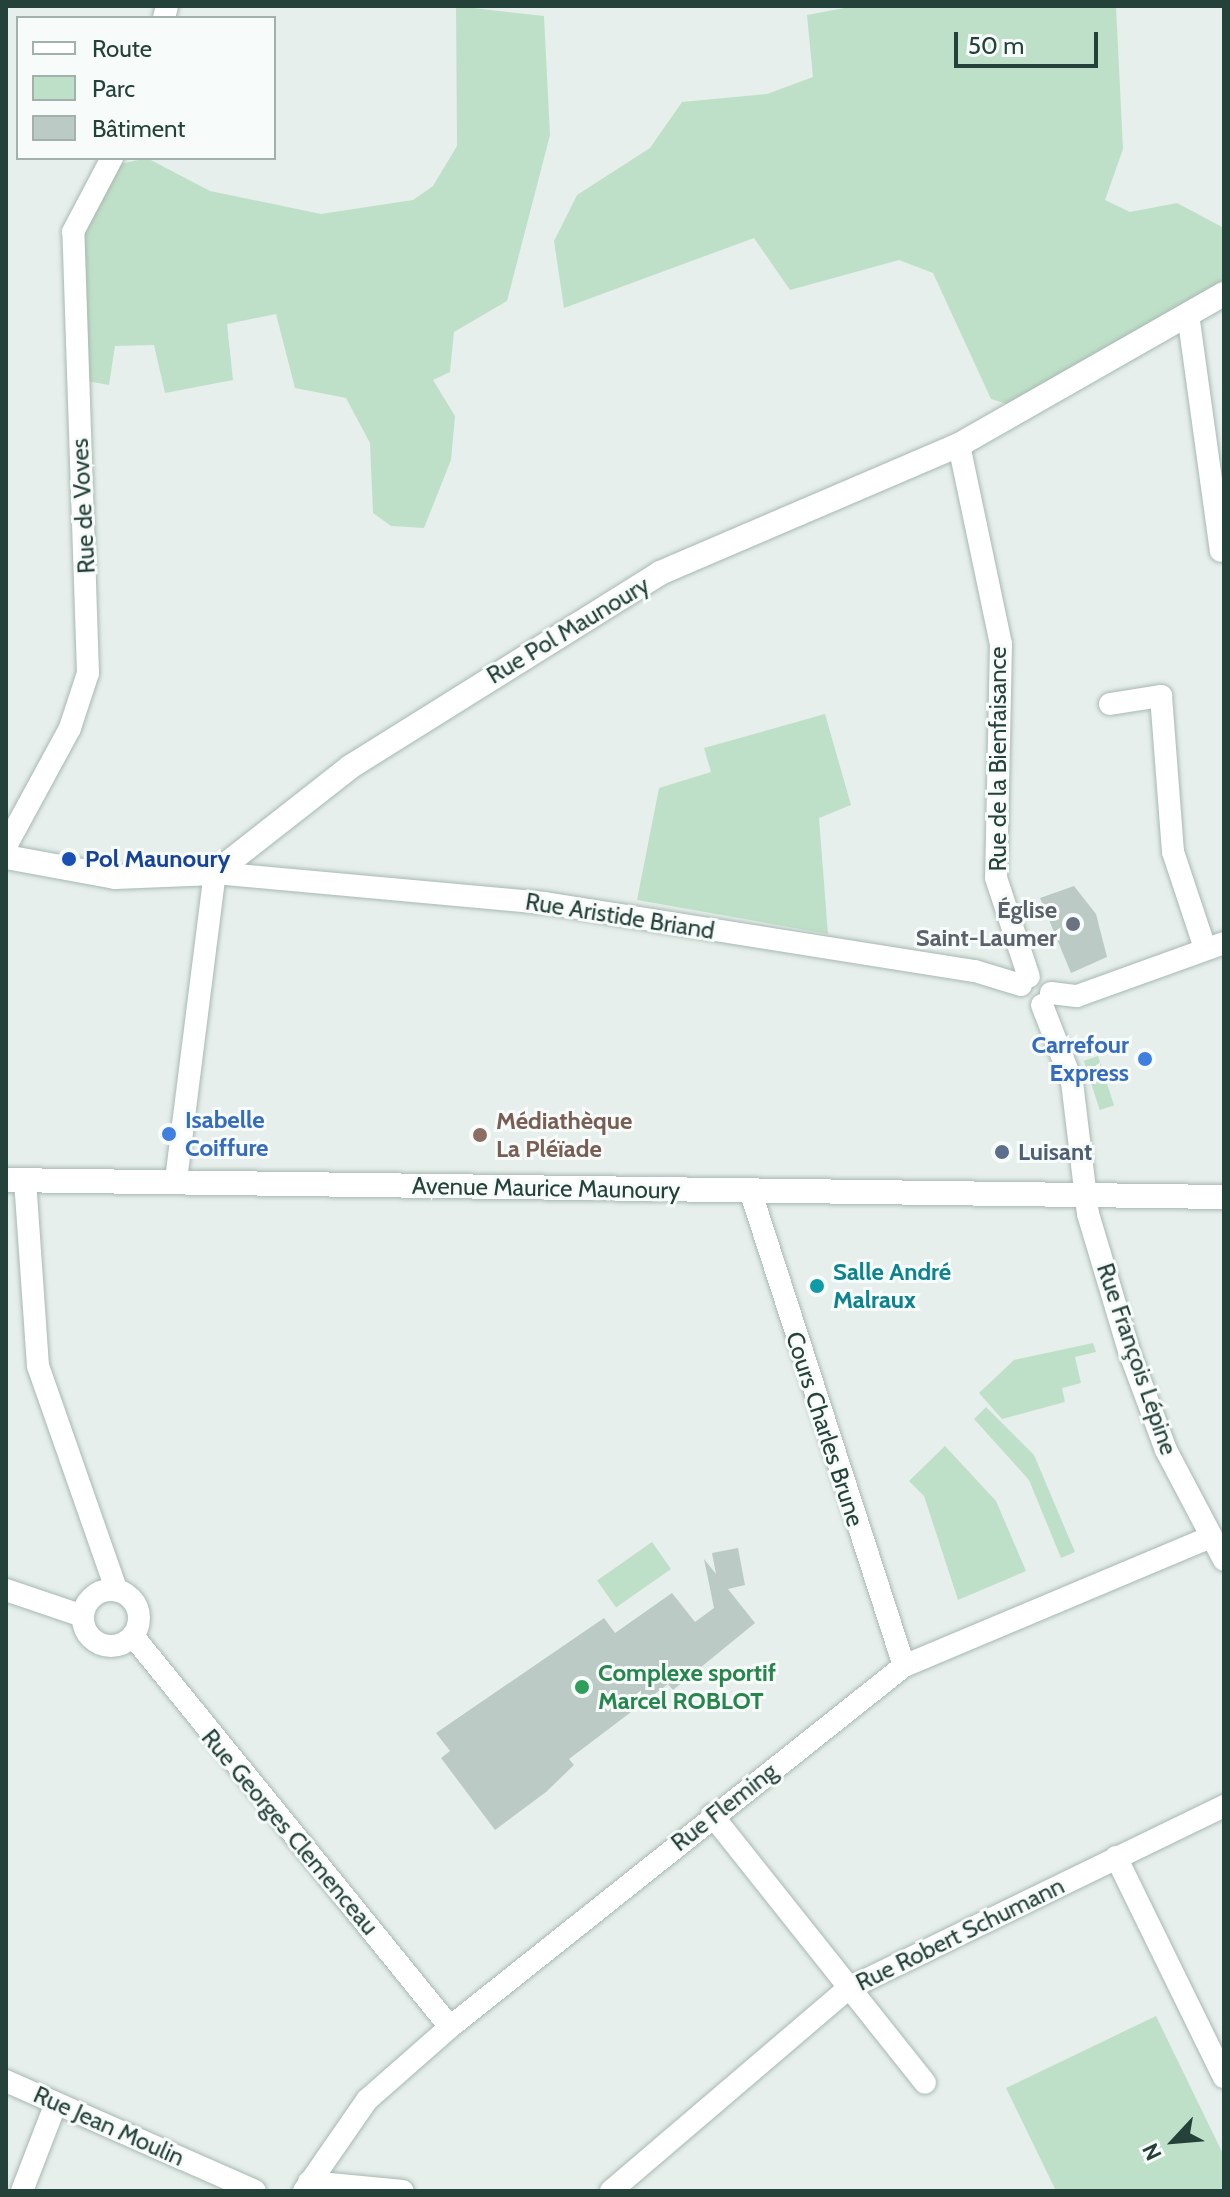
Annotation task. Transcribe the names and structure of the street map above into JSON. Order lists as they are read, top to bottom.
{
  "streets": {
    "street": [
      "Rue de Voves",
      "Rue Pol Maunoury",
      "Rue de la Bienfaisance",
      "Rue Aristide Briand",
      "Avenue Maurice Maunoury",
      "Rue François Lépine",
      "Cours Charles Brune",
      "Rue Fleming",
      "Rue Georges Clemenceau",
      "Rue Robert Schumann",
      "Rue Jean Moulin"
    ]
  },
  "crossings": [
    ["Rue Pol Maunoury", "Rue de la Bienfaisance"],
    ["Rue Pol Maunoury", "Rue Aristide Briand"],
    ["Rue de la Bienfaisance", "Rue Aristide Briand"],
    ["Avenue Maurice Maunoury", "Rue François Lépine"],
    ["Avenue Maurice Maunoury", "Cours Charles Brune"],
    ["Rue François Lépine", "Rue Fleming"],
    ["Cours Charles Brune", "Rue Fleming"],
    ["Rue Fleming", "Rue Georges Clemenceau"]
  ],
  "places": [
    "Pol Maunoury",
    "Église Saint-Laumer",
    "Carrefour Express",
    "Isabelle Coiffure",
    "Médiathèque La Pléïade",
    "Luisant",
    "Salle André Malraux",
    "Complexe sportif Marcel ROBLOT"
  ],
  "legend": ["Route", "Parc", "Bâtiment"],
  "scale_bar": "50 m",
  "north": "bottom left"
}
